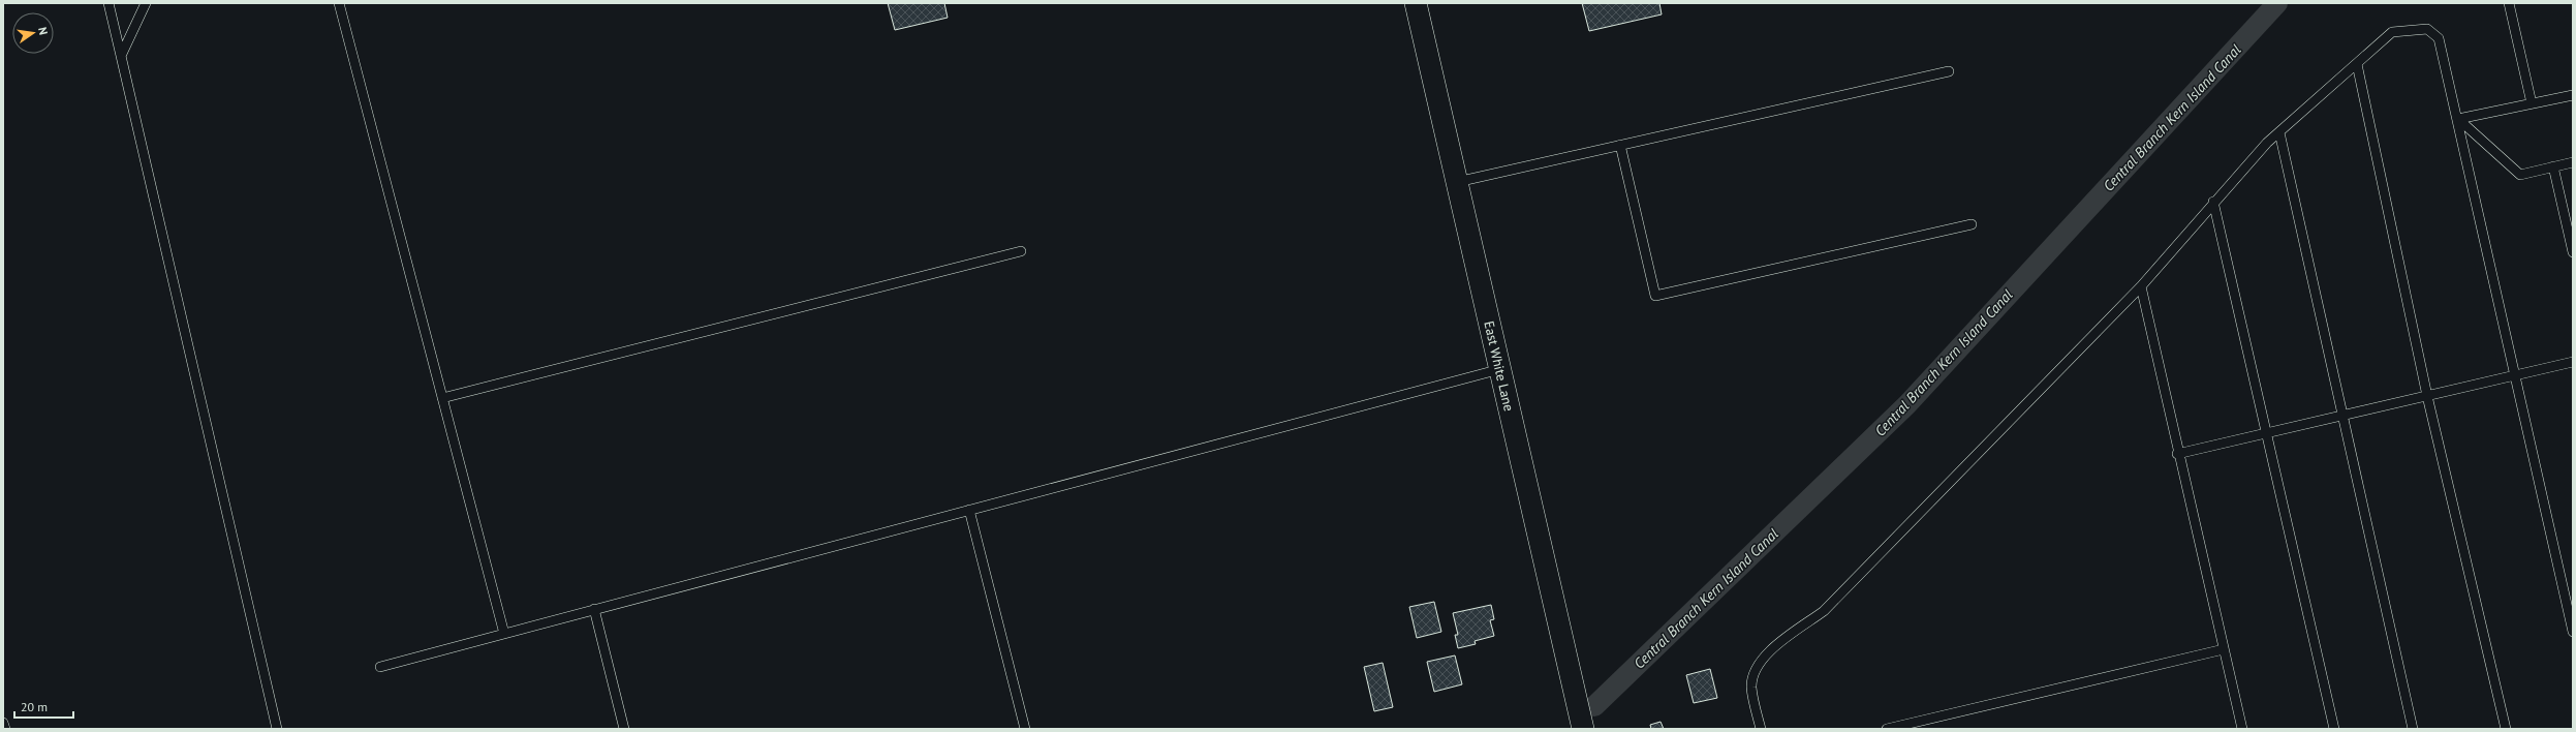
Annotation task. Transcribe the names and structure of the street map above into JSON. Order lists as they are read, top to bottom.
{
  "streets": {
    "street": ["East White Lane"]
  },
  "water": ["Central Branch Kern Island Canal"],
  "scale_bar": "20 m",
  "north": "right"
}
